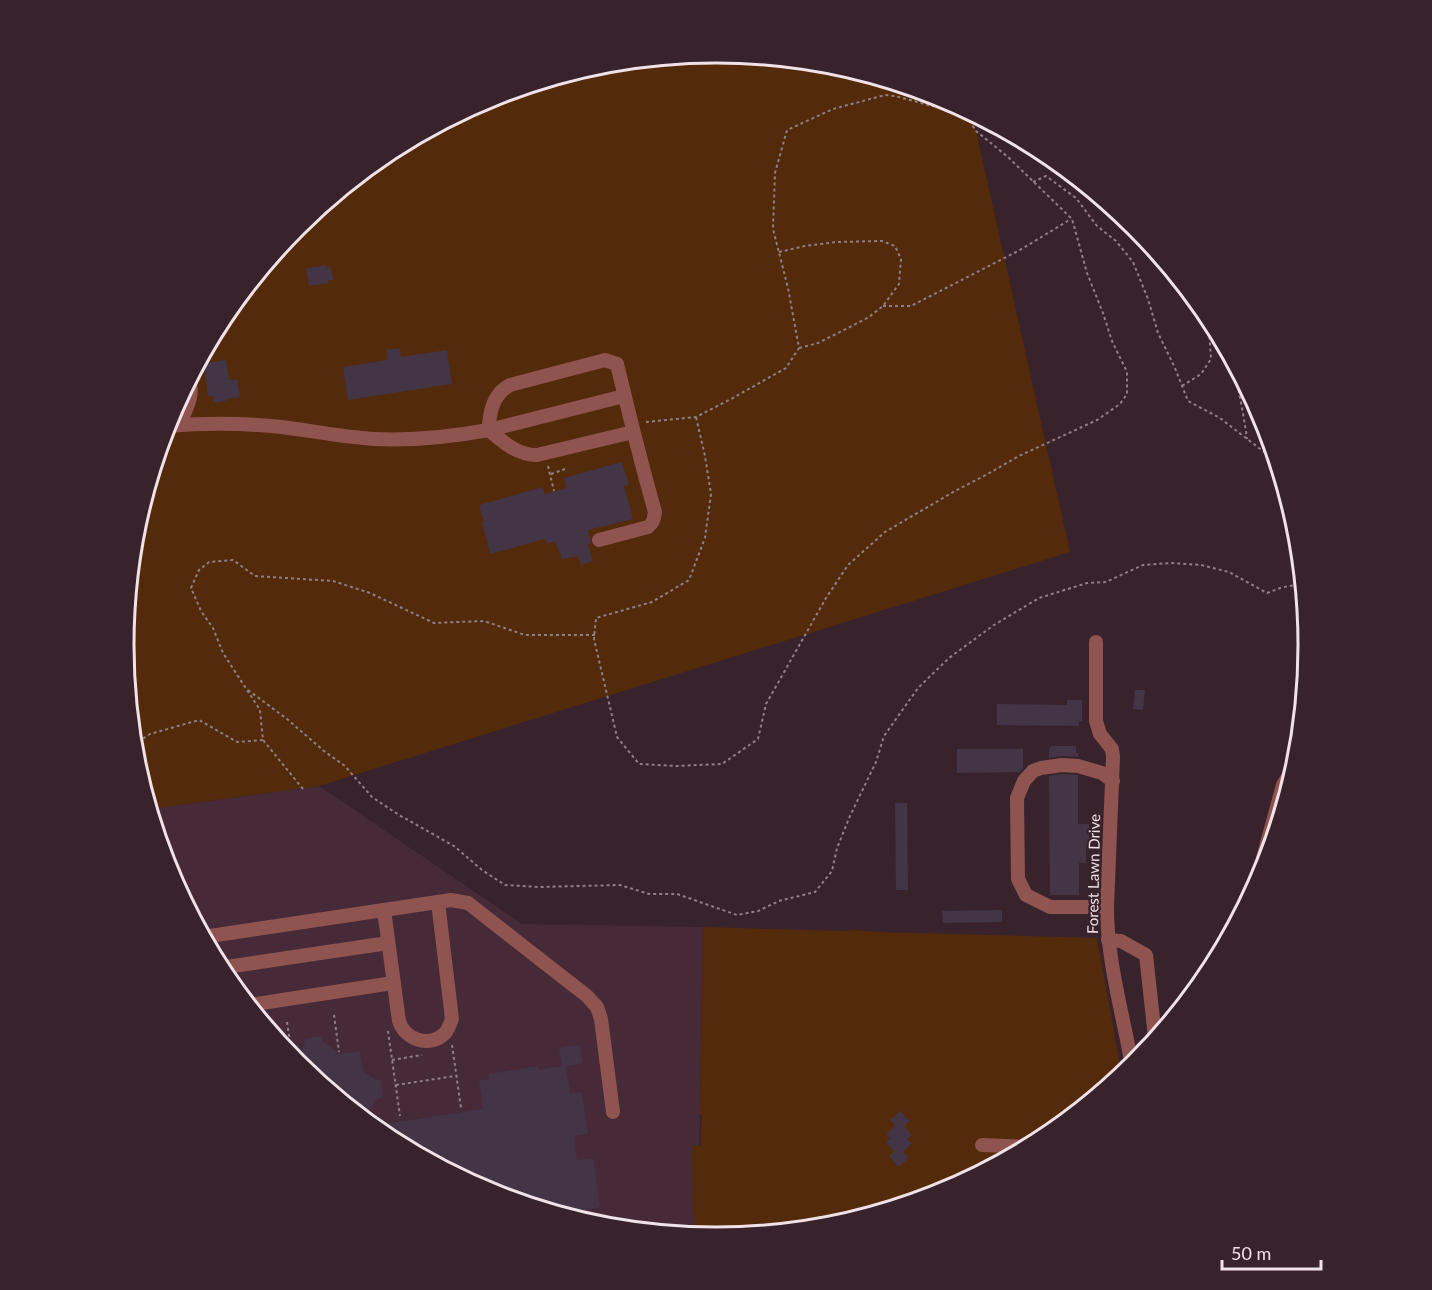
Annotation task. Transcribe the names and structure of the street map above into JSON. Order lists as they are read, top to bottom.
{
  "streets": {
    "street": ["Forest Lawn Drive"]
  },
  "scale_bar": "50 m"
}
